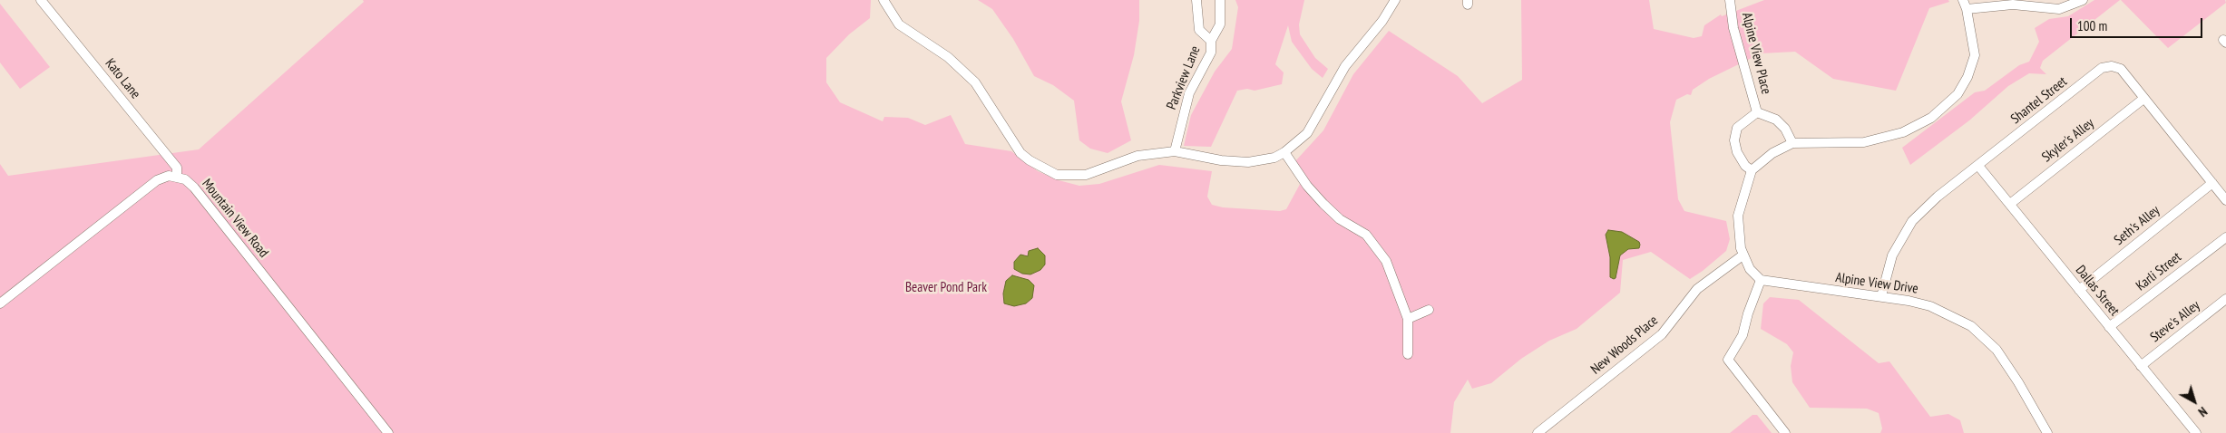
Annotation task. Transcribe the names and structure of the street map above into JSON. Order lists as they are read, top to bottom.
{
  "streets": {
    "street": [
      "Alpine View Place",
      "Parkview Lane",
      "Kato Lane",
      "Shantel Street",
      "Skyler's Alley",
      "Mountain View Road",
      "Seth's Alley",
      "Karli Street",
      "Alpine View Drive",
      "Dallas Street",
      "Steve's Alley",
      "New Woods Place"
    ]
  },
  "crossings": [
    ["Kato Lane", "Mountain View Road"],
    ["Shantel Street", "Skyler's Alley"],
    ["Shantel Street", "Seth's Alley"],
    ["Shantel Street", "Alpine View Drive"],
    ["Shantel Street", "Dallas Street"],
    ["Skyler's Alley", "Dallas Street"],
    ["Seth's Alley", "Dallas Street"],
    ["Karli Street", "Dallas Street"],
    ["Dallas Street", "Steve's Alley"]
  ],
  "parks": ["Beaver Pond Park"],
  "scale_bar": "100 m",
  "north": "bottom right"
}
